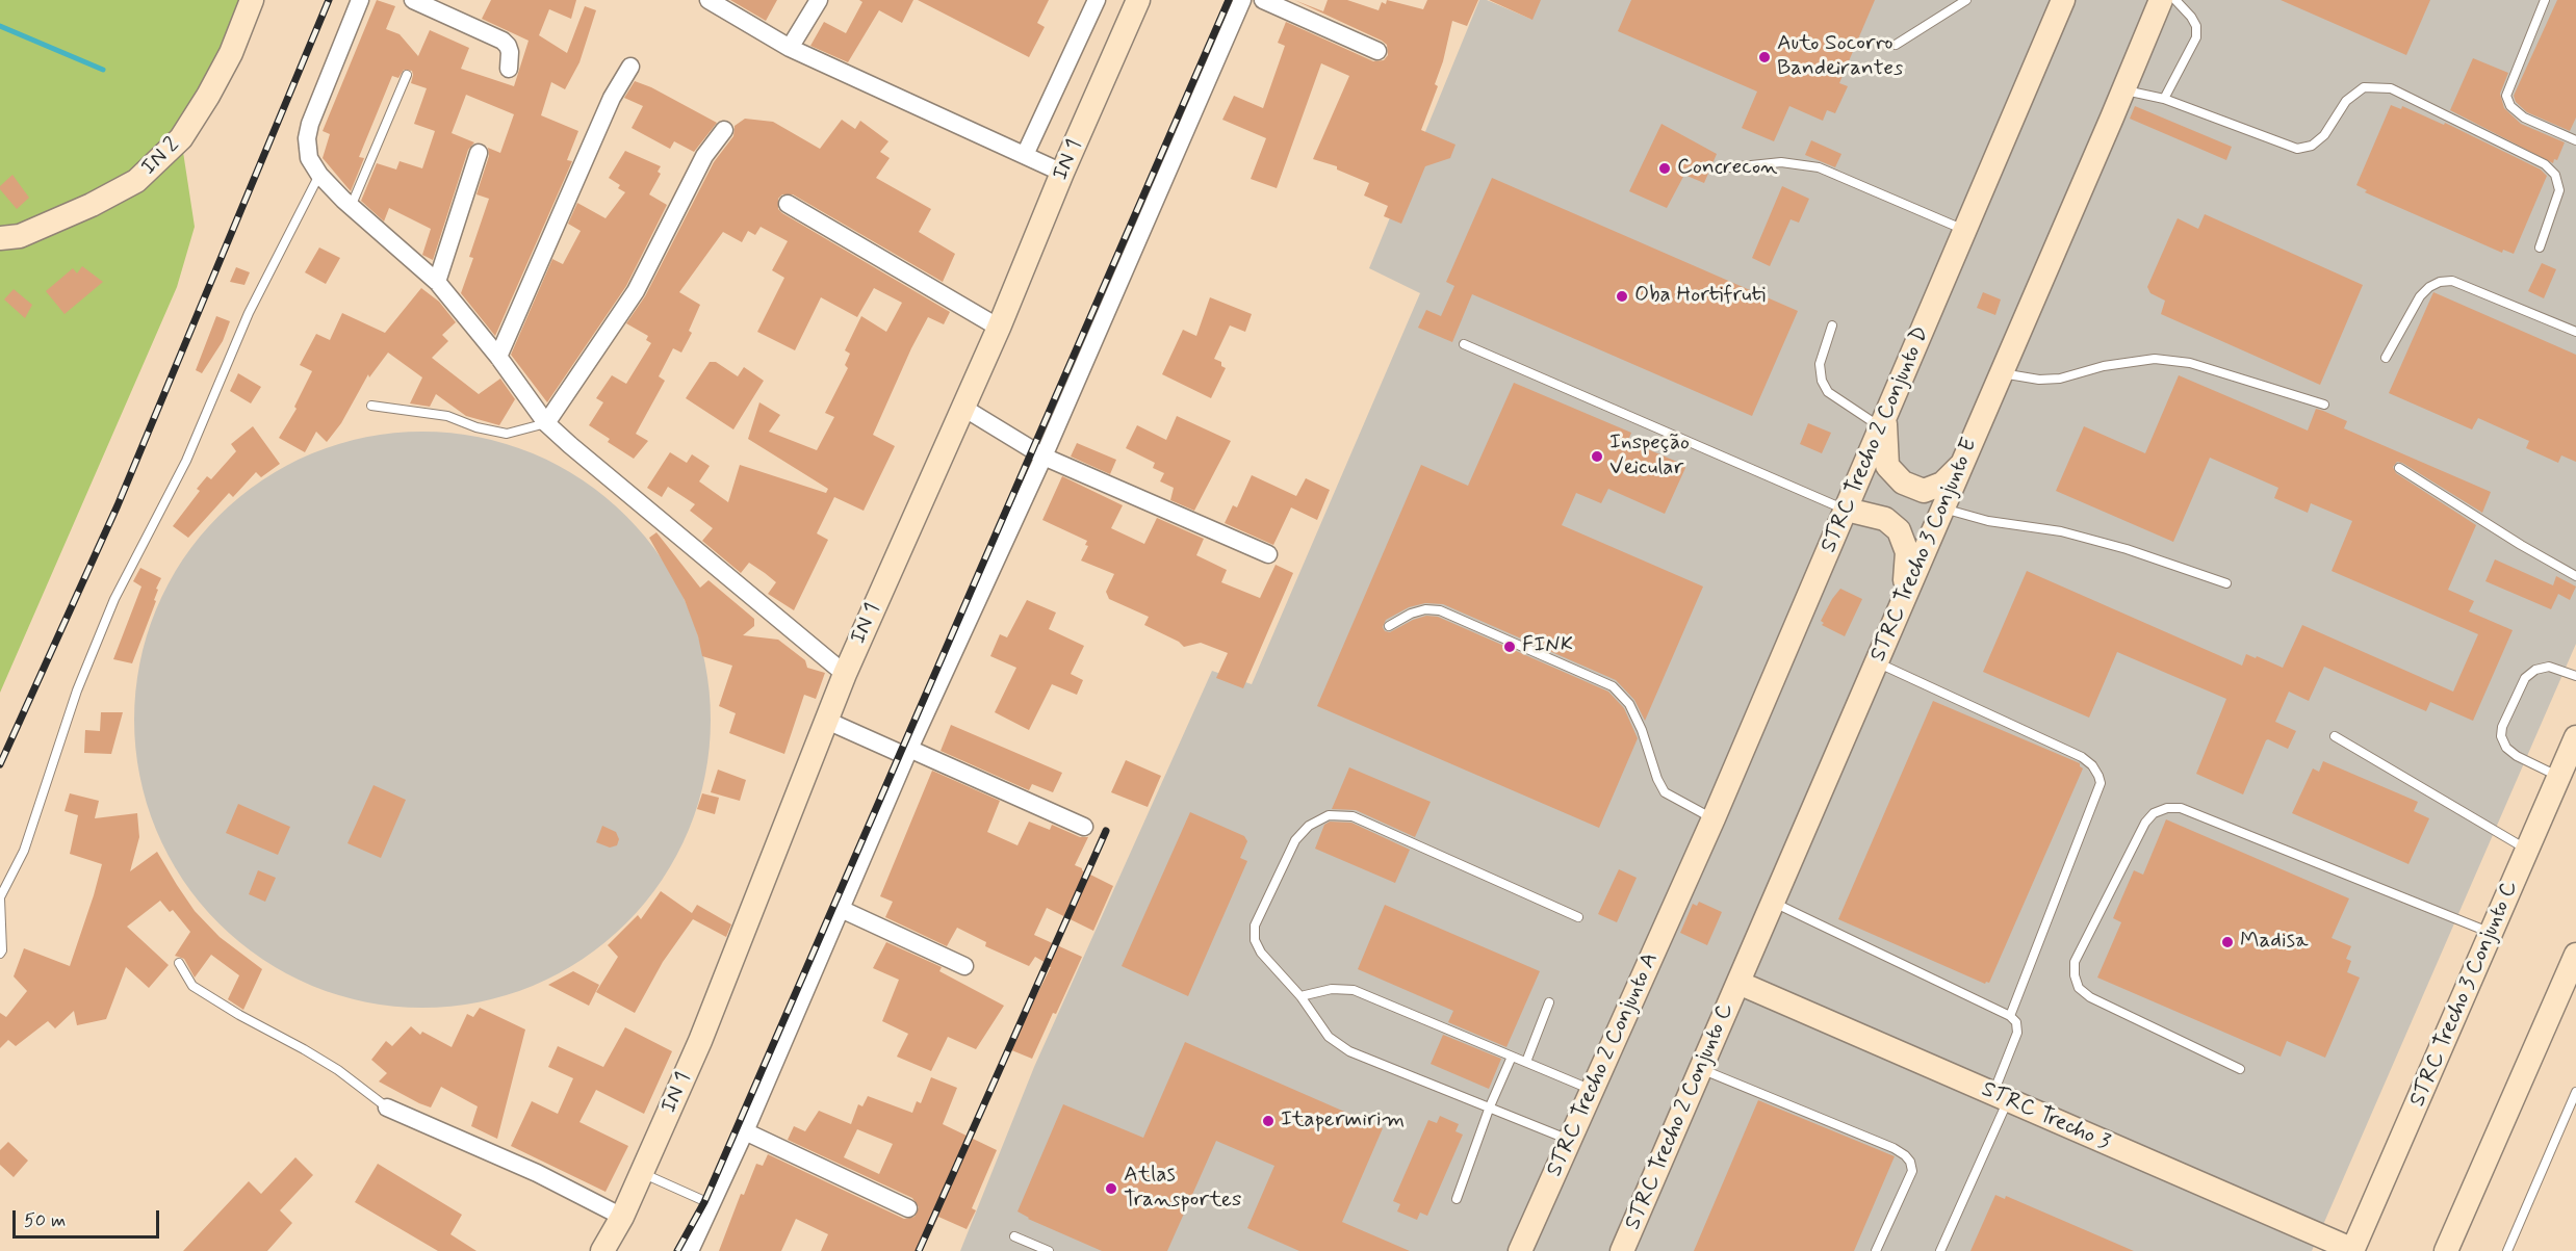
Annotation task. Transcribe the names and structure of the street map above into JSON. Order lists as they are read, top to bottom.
{
  "streets": {
    "street": [
      "IN 2",
      "IN 1",
      "STRC Trecho 2 Conjunto D",
      "STRC Trecho 3 Conjunto E",
      "STRC Trecho 3 Conjunto C",
      "STRC Trecho 2 Conjunto A",
      "STRC Trecho 2 Conjunto C",
      "STRC Trecho 3"
    ]
  },
  "crossings": [
    ["STRC Trecho 2 Conjunto D", "STRC Trecho 2 Conjunto A"],
    ["STRC Trecho 3 Conjunto E", "STRC Trecho 2 Conjunto C"],
    ["STRC Trecho 3 Conjunto E", "STRC Trecho 3"],
    ["STRC Trecho 3 Conjunto C", "STRC Trecho 3"],
    ["STRC Trecho 2 Conjunto C", "STRC Trecho 3"]
  ],
  "places": [
    "Auto Socorro Bandeirantes",
    "Concrecon",
    "Oba Hortifruti",
    "Inspeção Veicular",
    "FINK",
    "Madisa",
    "Itapermirim",
    "Atlas Transportes"
  ],
  "scale_bar": "50 m"
}
